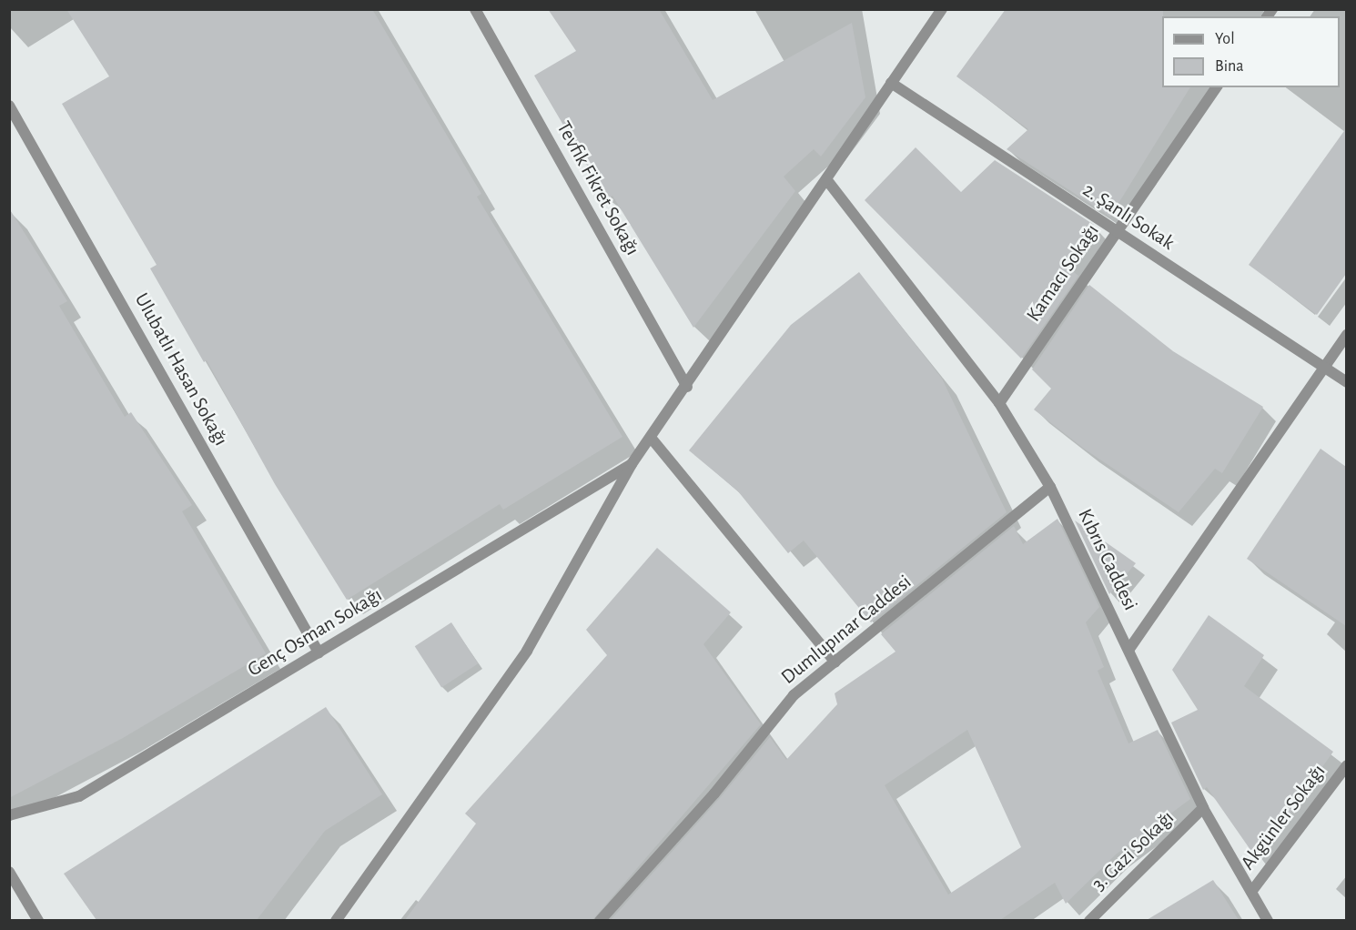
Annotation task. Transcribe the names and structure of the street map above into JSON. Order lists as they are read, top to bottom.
{
  "streets": {
    "street": [
      "Tevfik Fikret Sokağı",
      "2. Şanlı Sokak",
      "Kamacı Sokağı",
      "Ulubatlı Hasan Sokağı",
      "Kıbrıs Caddesi",
      "Dumlupınar Caddesi",
      "Genç Osman Sokağı",
      "Akgünler Sokağı",
      "3. Gazi Sokağı"
    ]
  },
  "crossings": [
    ["2. Şanlı Sokak", "Kamacı Sokağı"],
    ["Kamacı Sokağı", "Kıbrıs Caddesi"],
    ["Ulubatlı Hasan Sokağı", "Genç Osman Sokağı"],
    ["Kıbrıs Caddesi", "Dumlupınar Caddesi"],
    ["Kıbrıs Caddesi", "Akgünler Sokağı"],
    ["Kıbrıs Caddesi", "3. Gazi Sokağı"]
  ],
  "legend": ["Yol", "Bina"]
}
